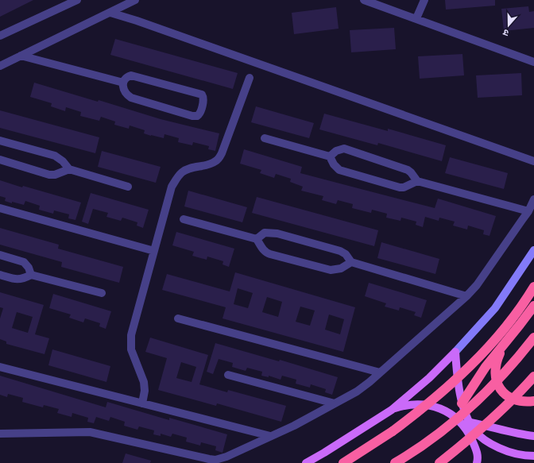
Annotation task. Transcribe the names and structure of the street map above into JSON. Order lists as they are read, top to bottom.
{
  "north": "bottom"
}
